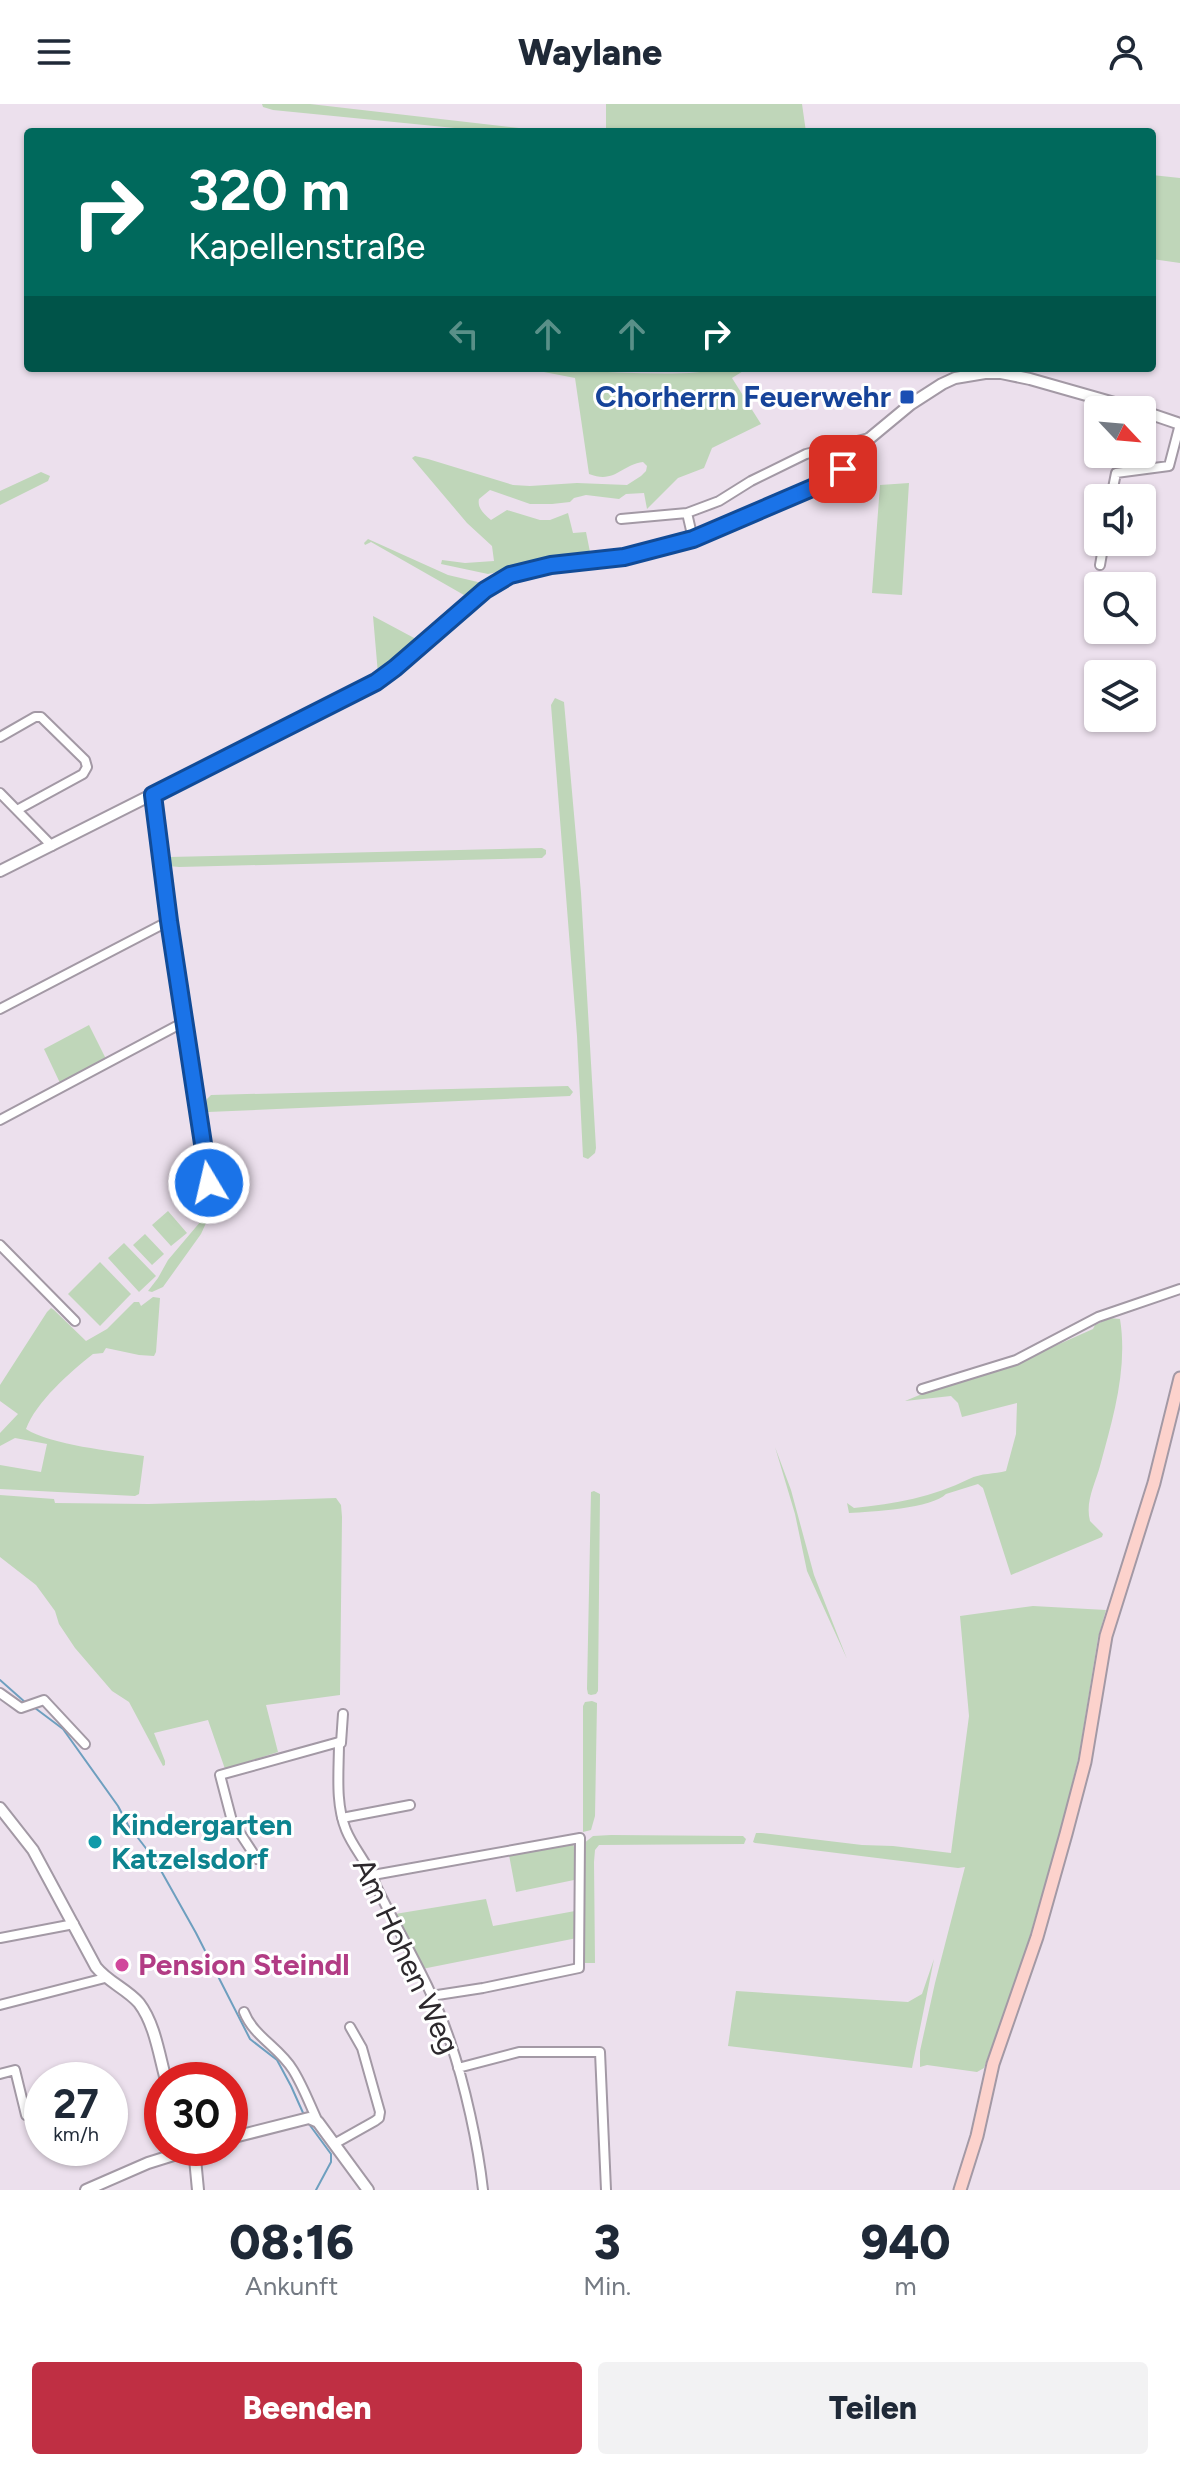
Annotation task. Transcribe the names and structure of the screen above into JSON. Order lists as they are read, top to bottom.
{
  "streets": {
    "street": ["Am Hohen Weg"]
  },
  "places": {
    "transit": ["Chorherrn Feuerwehr"],
    "other": ["Kindergarten Katzelsdorf", "Pension Steindl"]
  },
  "north": "bottom right",
  "page": {
    "header": "Waylane",
    "turn": ["320 m", "Kapellenstraße"],
    "speed": "27 km/h",
    "limit": "30",
    "eta": [
      "08:16",
      "Ankunft",
      "3",
      "Min.",
      "940",
      "m"
    ],
    "buttons": ["Beenden", "Teilen"]
  }
}
